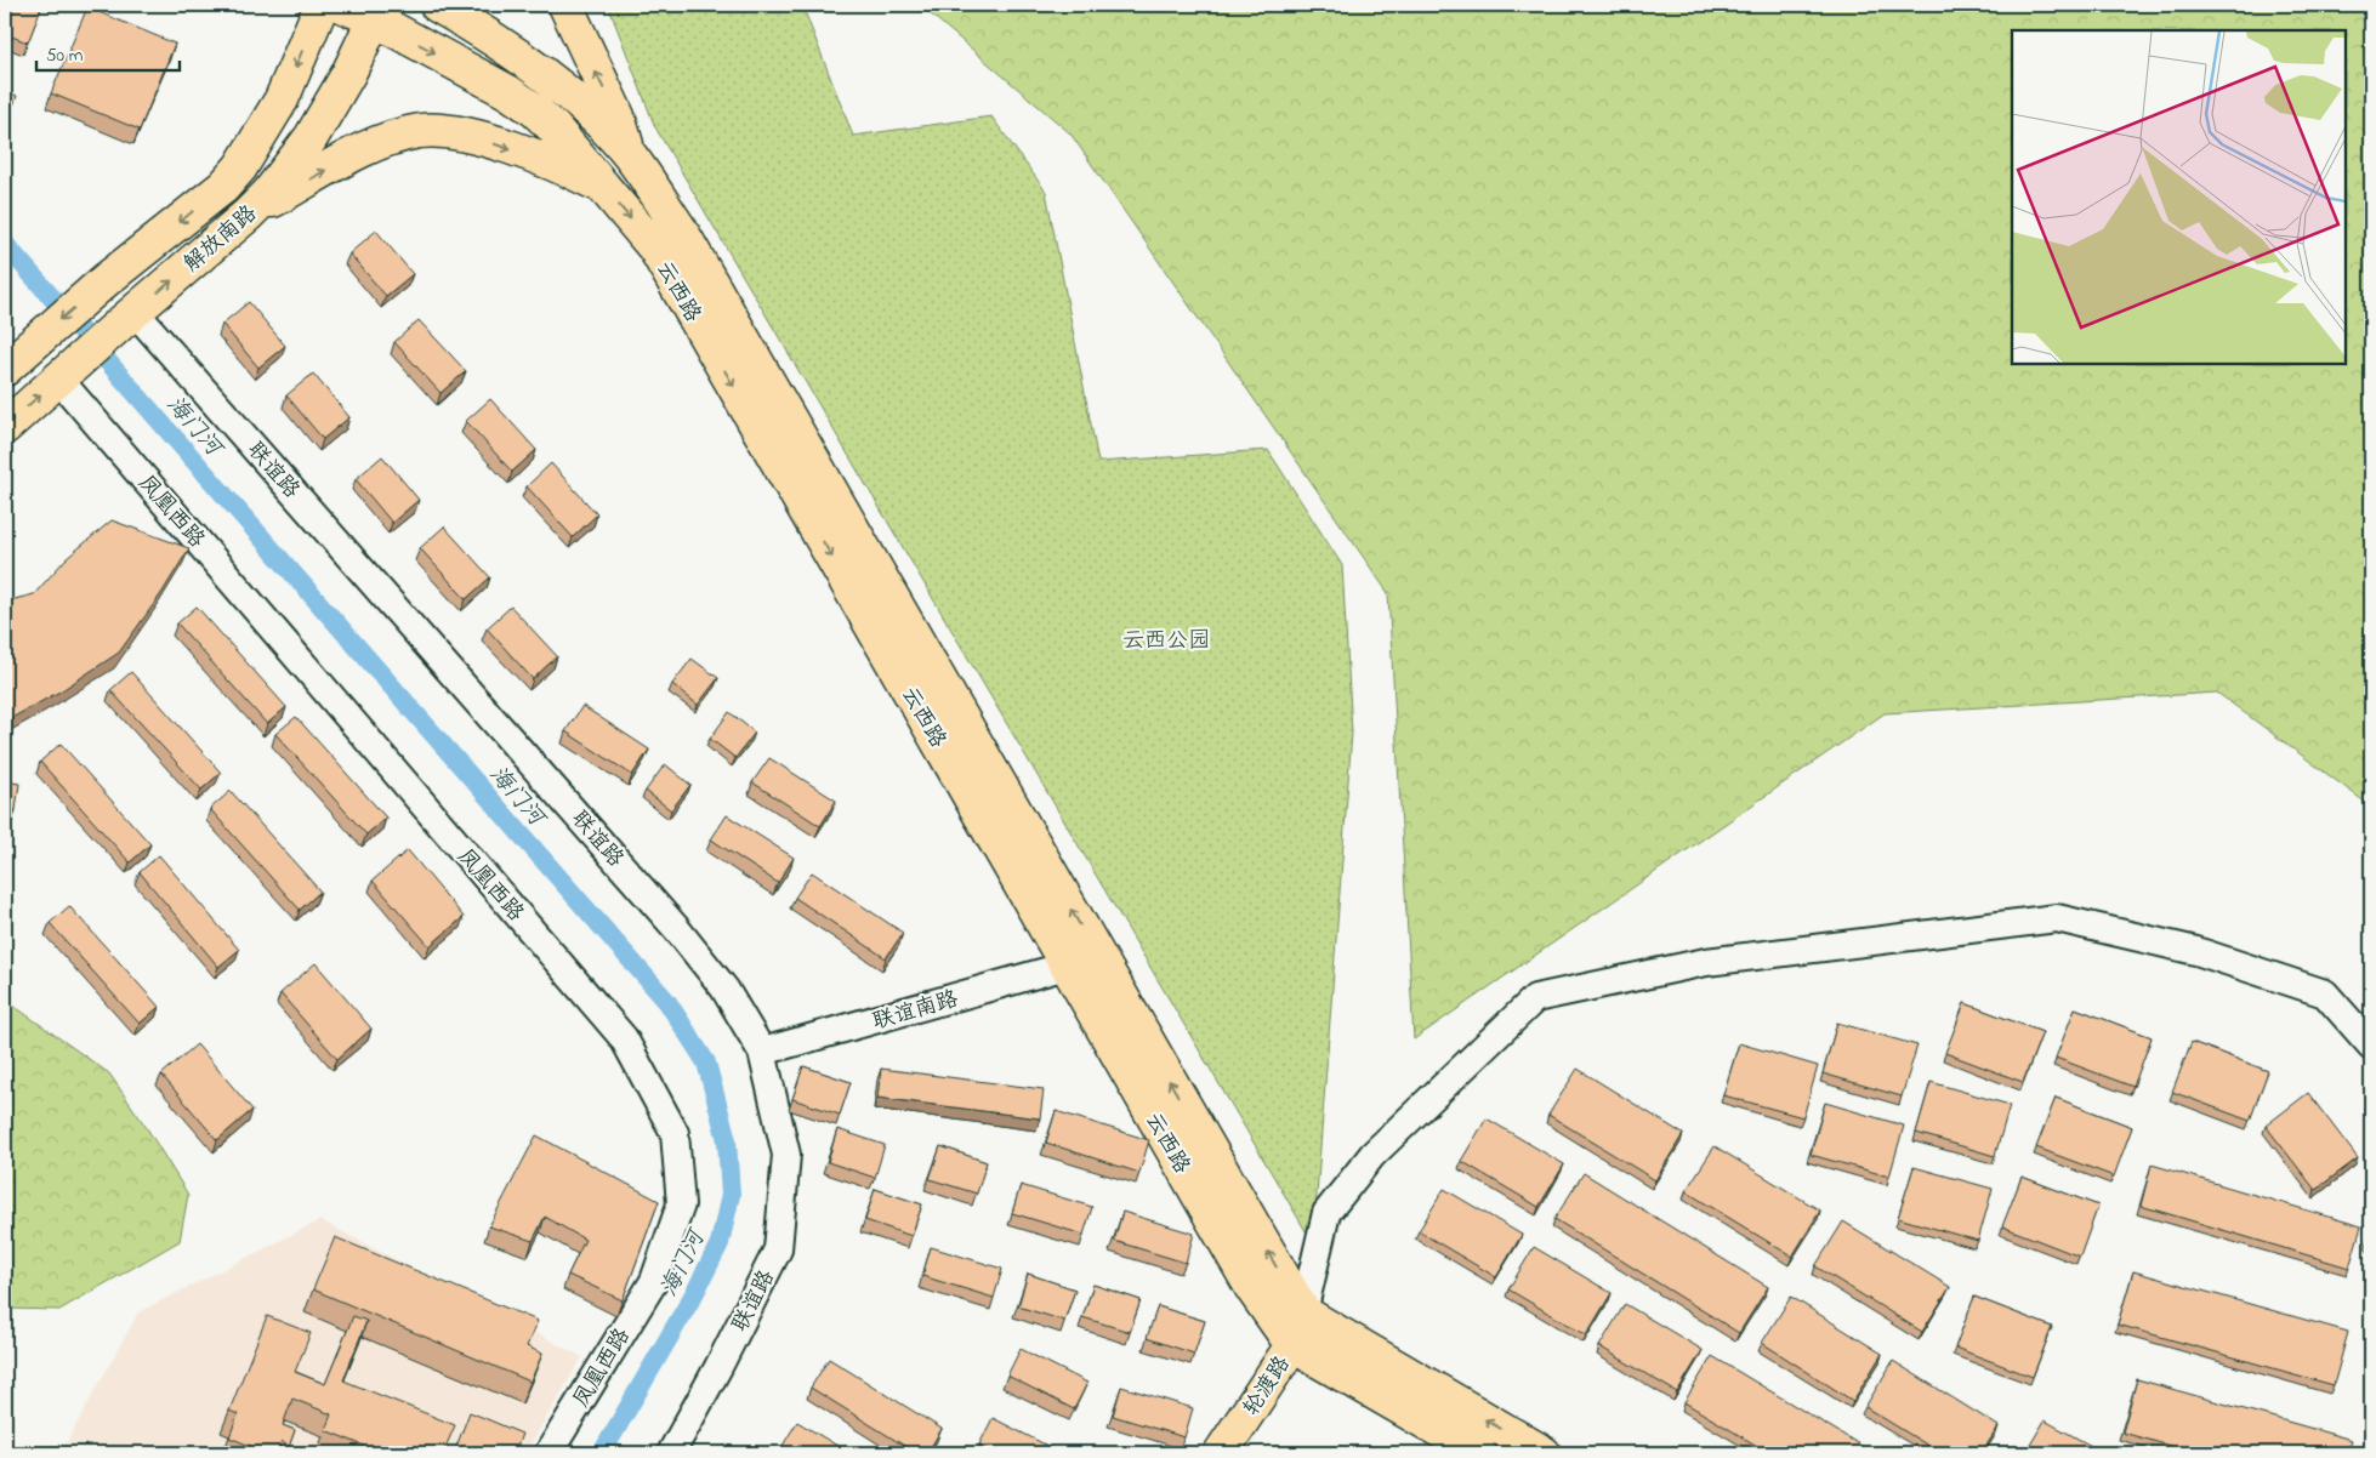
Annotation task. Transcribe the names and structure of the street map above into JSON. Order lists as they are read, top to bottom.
{
  "streets": {
    "main road": ["解放南路", "云西路", "轮渡路"],
    "street": ["联谊路", "凤凰西路", "联谊南路"]
  },
  "crossings": [
    ["解放南路", "云西路"],
    ["解放南路", "联谊路"],
    ["解放南路", "凤凰西路"],
    ["云西路", "联谊南路"],
    ["云西路", "轮渡路"],
    ["联谊路", "联谊南路"]
  ],
  "water": ["海门河"],
  "parks": ["云西公园"],
  "scale_bar": "50 m"
}
